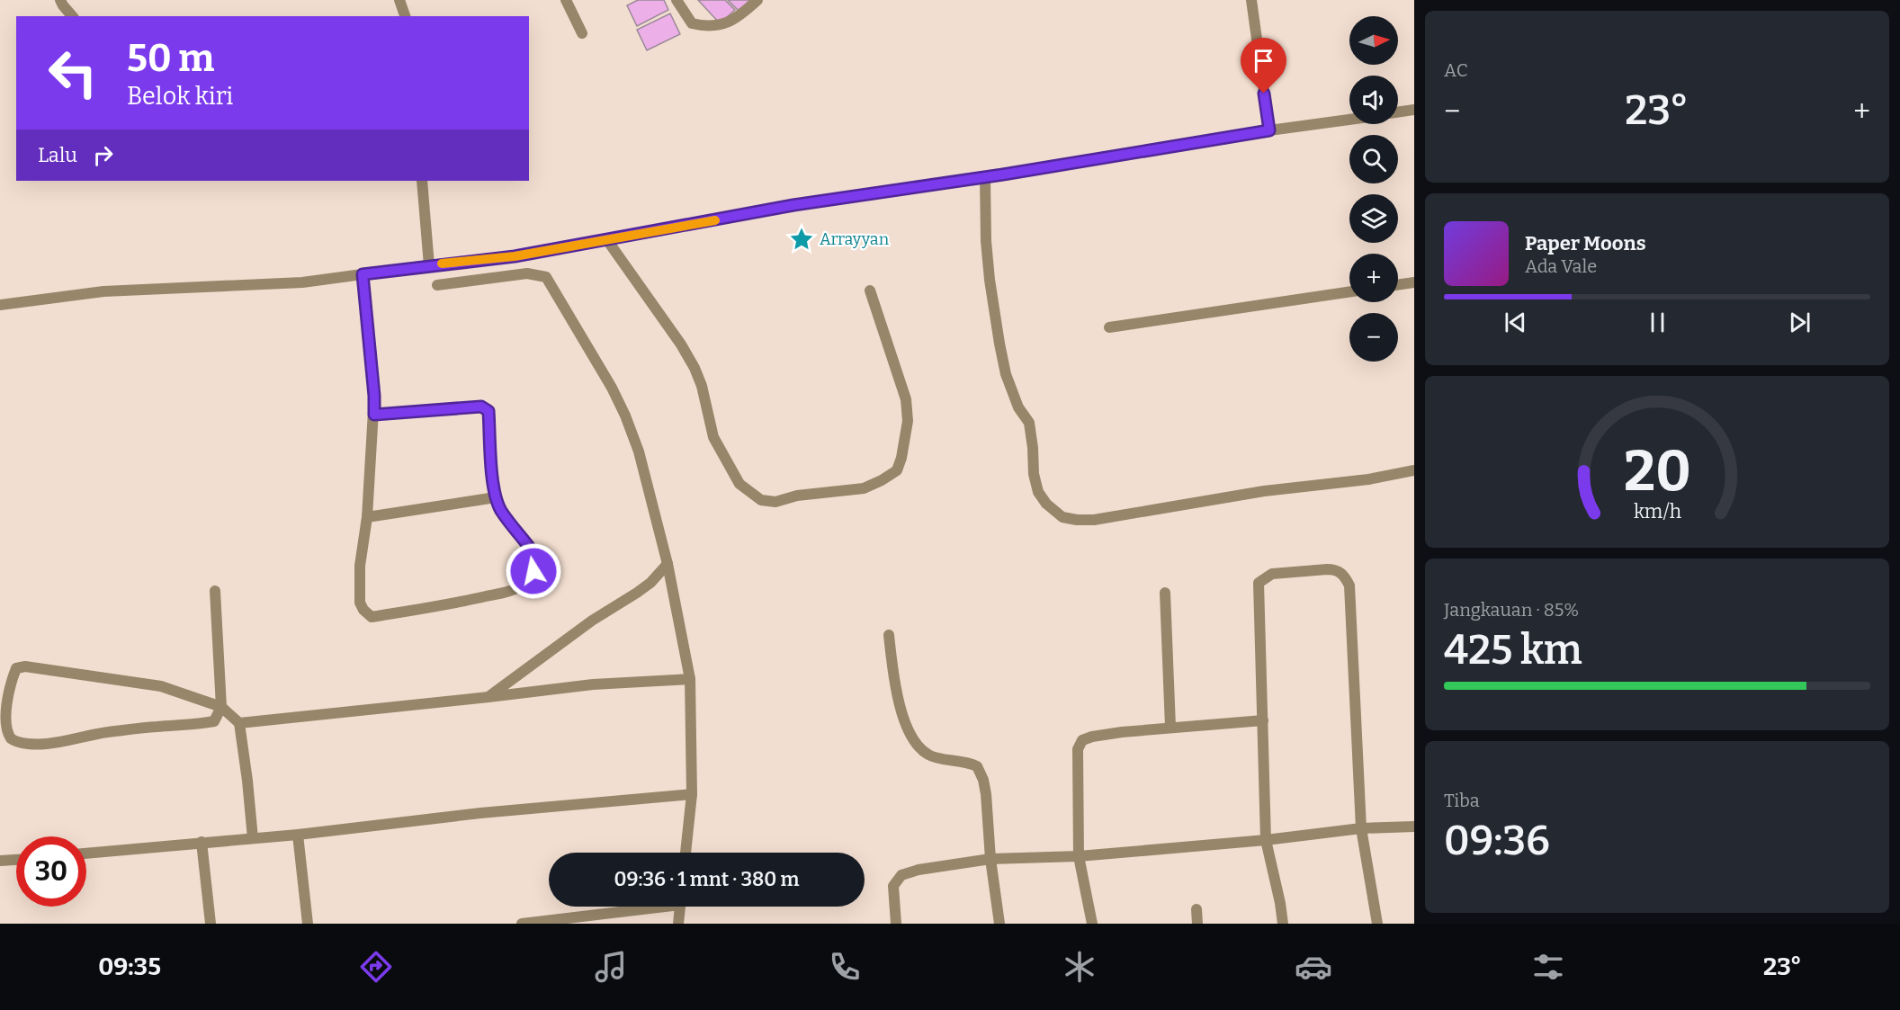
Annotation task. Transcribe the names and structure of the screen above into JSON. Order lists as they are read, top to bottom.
{
  "places": {
    "place": ["Arrayyan"]
  },
  "north": "right",
  "page": {
    "tile": [
      "AC",
      ["Jangkauan · 85%", "425 km"],
      ["Tiba", "09:36"]
    ],
    "map_buttons": ["+", "−"],
    "turn": ["50 m", "Belok kiri"],
    "heat": ["−", "23°", "+"],
    "then": "Lalu",
    "song": ["Paper Moons", "Ada Vale"],
    "limit": "30",
    "trip": "09:36 · 1 mnt · 380 m",
    "tabs": ["09:35", "23°"],
    "gauge": ["20", "km/h"]
  }
}
